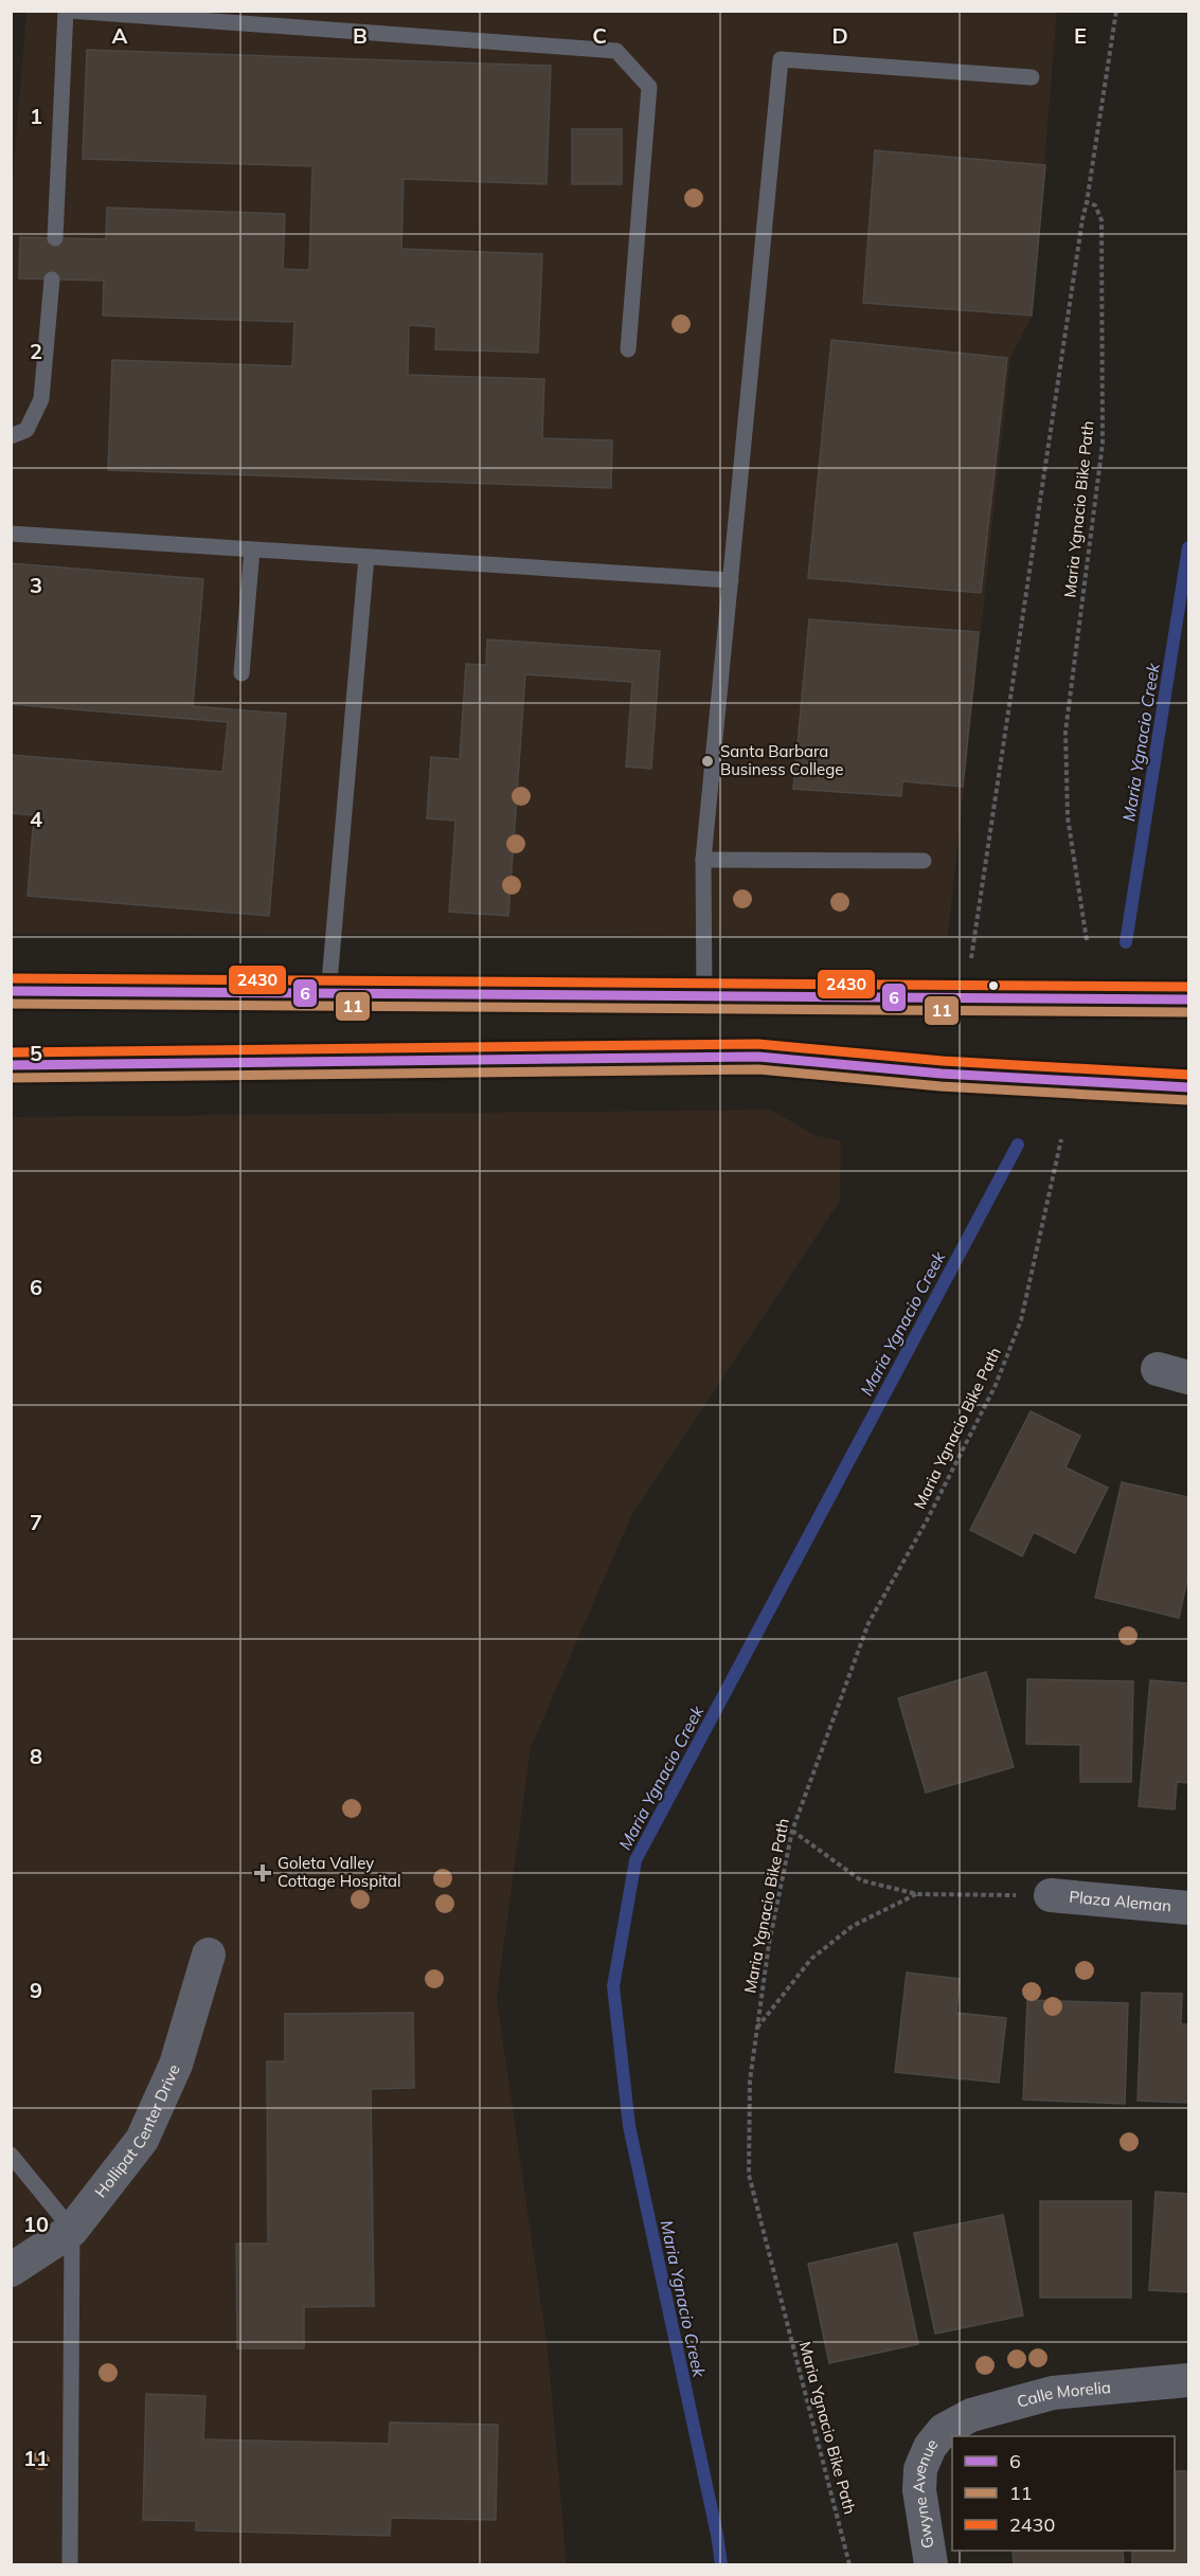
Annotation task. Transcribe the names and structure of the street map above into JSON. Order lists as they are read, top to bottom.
{
  "streets": {
    "street": [
      "Plaza Aleman",
      "Hollipat Center Drive",
      "Calle Morelia",
      "Gwyne Avenue"
    ],
    "path": ["Maria Ygnacio Bike Path"]
  },
  "crossings": [
    ["Calle Morelia", "Gwyne Avenue"]
  ],
  "water": ["Maria Ygnacio Creek"],
  "places": {
    "other": ["Santa Barbara Business College"],
    "health": ["Goleta Valley Cottage Hospital"]
  },
  "lines": ["transit line 2430", "transit line 6", "transit line 11"],
  "legend": ["6", "11", "2430"],
  "grid": {
    "columns": [
      "A",
      "B",
      "C",
      "D",
      "E"
    ],
    "rows": [
      "1",
      "2",
      "3",
      "4",
      "5",
      "6",
      "7",
      "8",
      "9",
      "10",
      "11"
    ]
  }
}
